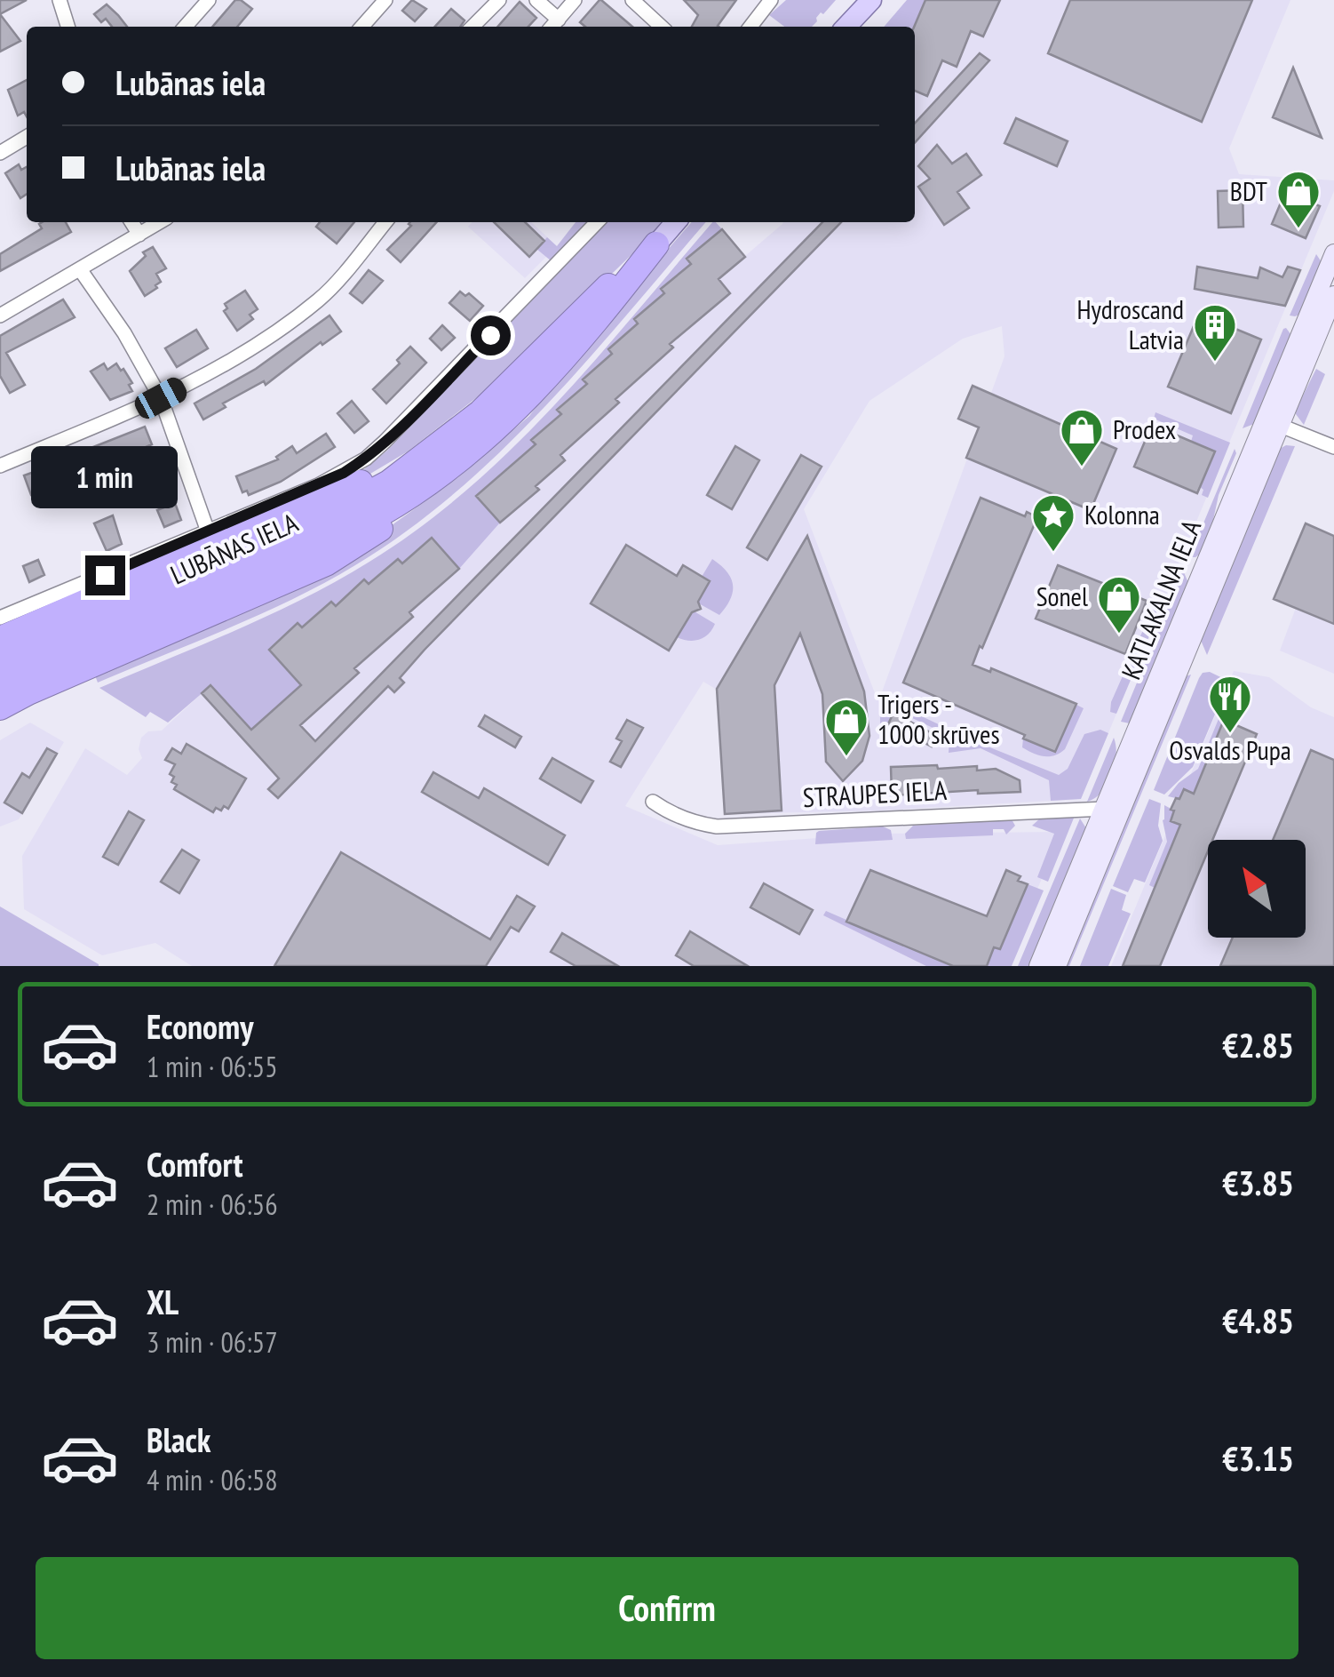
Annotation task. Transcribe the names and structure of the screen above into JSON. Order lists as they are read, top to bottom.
{
  "streets": {
    "highway": ["LUBĀNAS IELA"],
    "street": ["KATLAKALNA IELA", "STRAUPES IELA"]
  },
  "crossings": [
    ["KATLAKALNA IELA", "STRAUPES IELA"]
  ],
  "places": {
    "shop": [
      "BDT",
      "Prodex",
      "Sonel",
      "Trigers - 1000 skrūves"
    ],
    "building": ["Hydroscand Latvia"],
    "place": ["Kolonna"],
    "restaurant": ["Osvalds Pupa"]
  },
  "north": "top left",
  "page": {
    "banner": ["Lubānas iela", "Lubānas iela"],
    "bubble": "1 min",
    "list": [
      {
        "name": "Economy",
        "note": "1 min · 06:55",
        "value": "€2.85"
      },
      {
        "name": "Comfort",
        "note": "2 min · 06:56",
        "value": "€3.85"
      },
      {
        "name": "XL",
        "note": "3 min · 06:57",
        "value": "€4.85"
      },
      {
        "name": "Black",
        "note": "4 min · 06:58",
        "value": "€3.15"
      }
    ],
    "buttons": "Confirm"
  }
}
